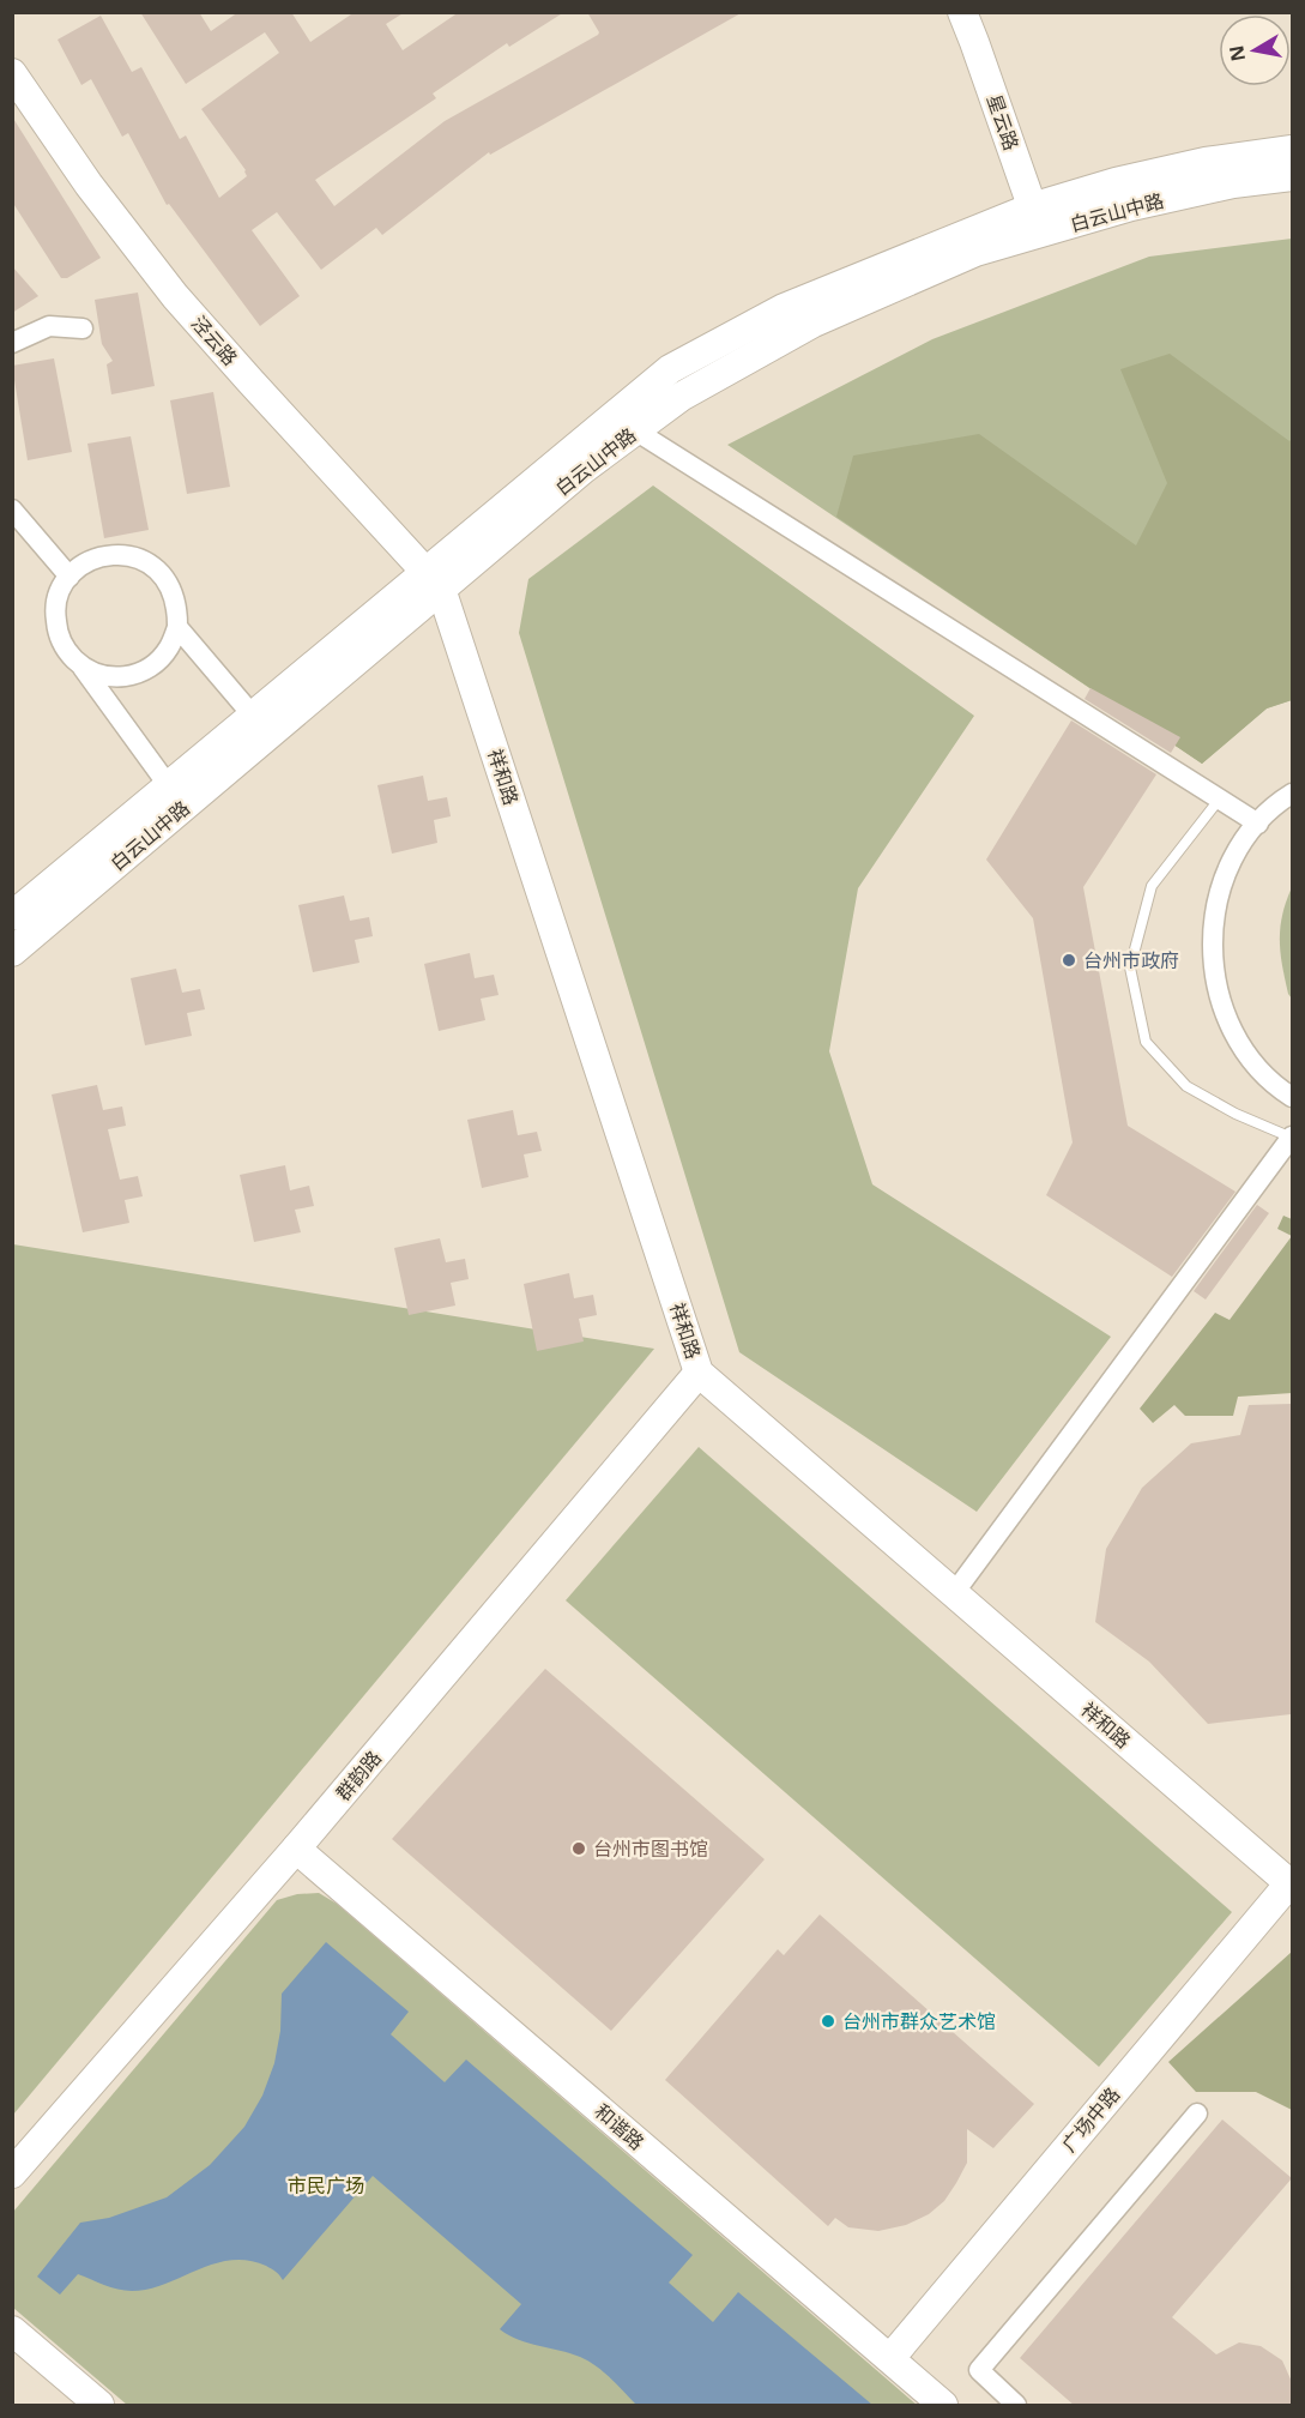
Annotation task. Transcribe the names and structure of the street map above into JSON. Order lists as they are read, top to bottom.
{
  "streets": {
    "street": [
      "星云路",
      "白云山中路",
      "泾云路",
      "祥和路",
      "群韵路",
      "广场中路",
      "和谐路"
    ]
  },
  "crossings": [
    ["星云路", "白云山中路"],
    ["白云山中路", "泾云路"],
    ["白云山中路", "祥和路"],
    ["泾云路", "祥和路"],
    ["祥和路", "群韵路"],
    ["祥和路", "广场中路"],
    ["群韵路", "和谐路"],
    ["广场中路", "和谐路"]
  ],
  "parks": ["市民广场"],
  "places": ["台州市政府", "台州市图书馆", "台州市群众艺术馆"],
  "north": "left"
}
